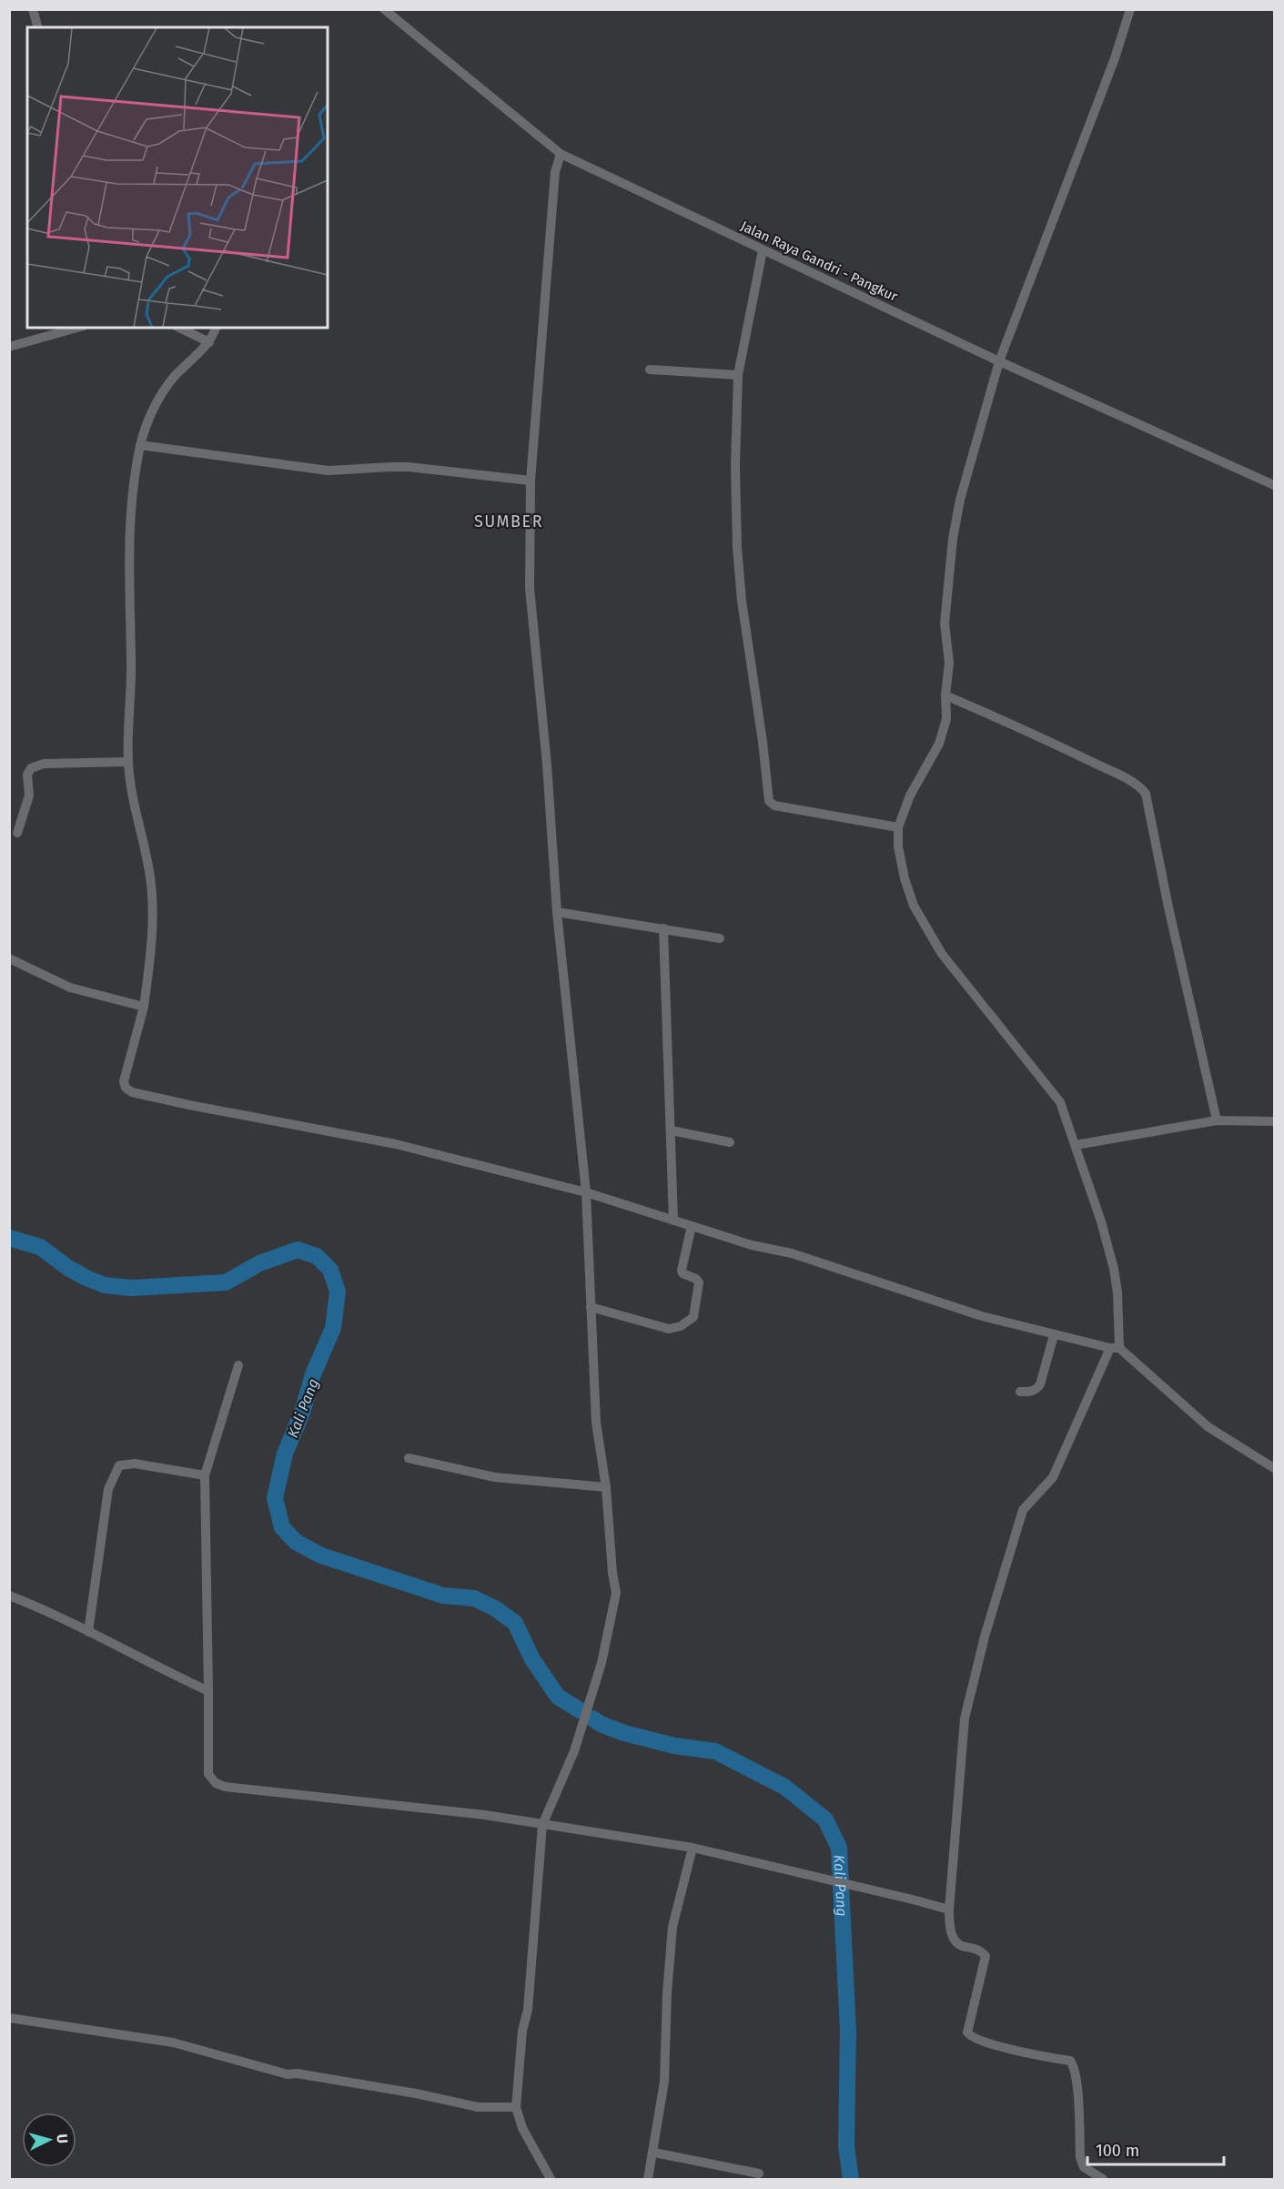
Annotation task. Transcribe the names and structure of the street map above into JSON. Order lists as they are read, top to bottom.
{
  "streets": {
    "street": ["Jalan Raya Gandri - Pangkur"]
  },
  "districts": ["SUMBER"],
  "water": ["Kali Pang"],
  "scale_bar": "100 m",
  "north": "right"
}
